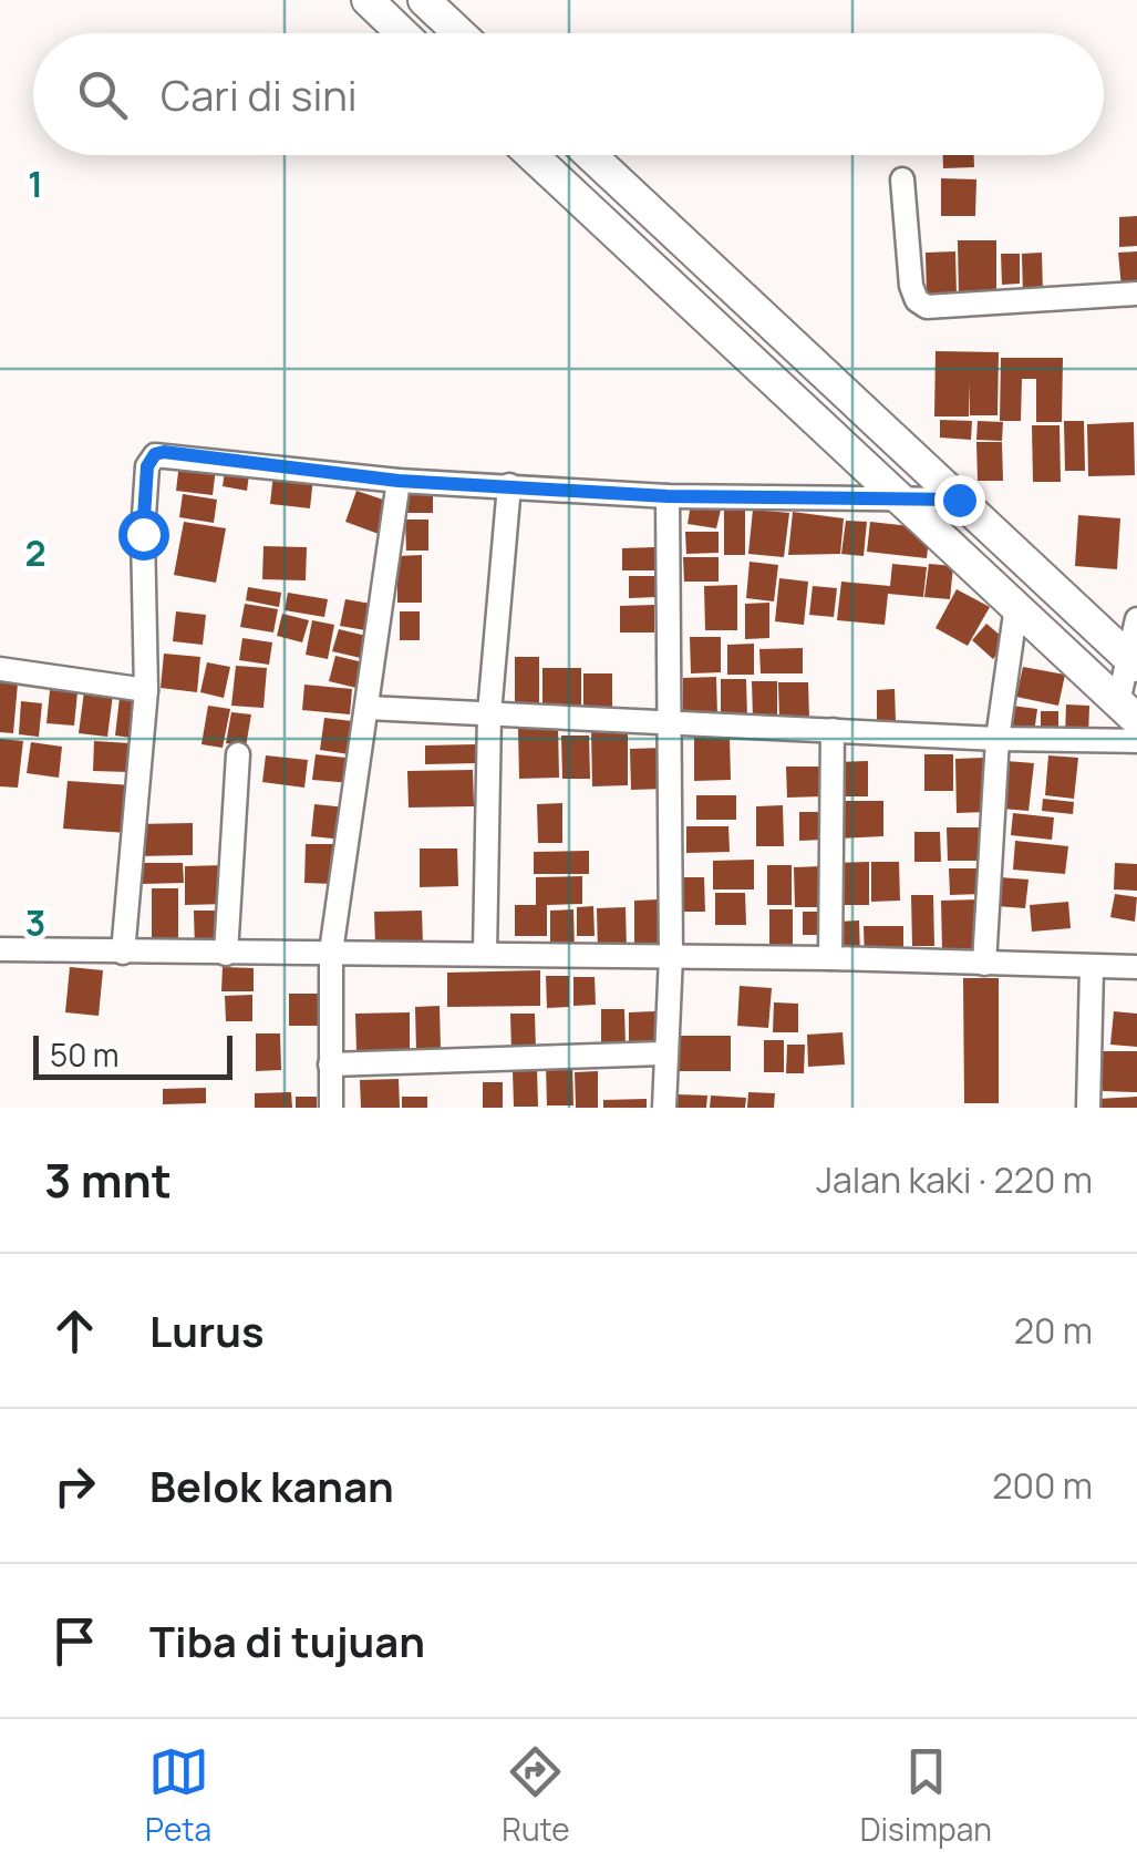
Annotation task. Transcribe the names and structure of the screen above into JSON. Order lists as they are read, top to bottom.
{
  "scale_bar": "50 m",
  "page": {
    "search": "Cari di sini",
    "scale": "50 m",
    "heading": ["3 mnt", "Jalan kaki · 220 m"],
    "list": [
      ["Lurus", "20 m"],
      ["Belok kanan", "200 m"],
      "Tiba di tujuan"
    ],
    "nav": ["Peta", "Rute", "Disimpan"]
  },
  "grid": {
    "rows": ["1", "2", "3"]
  }
}
